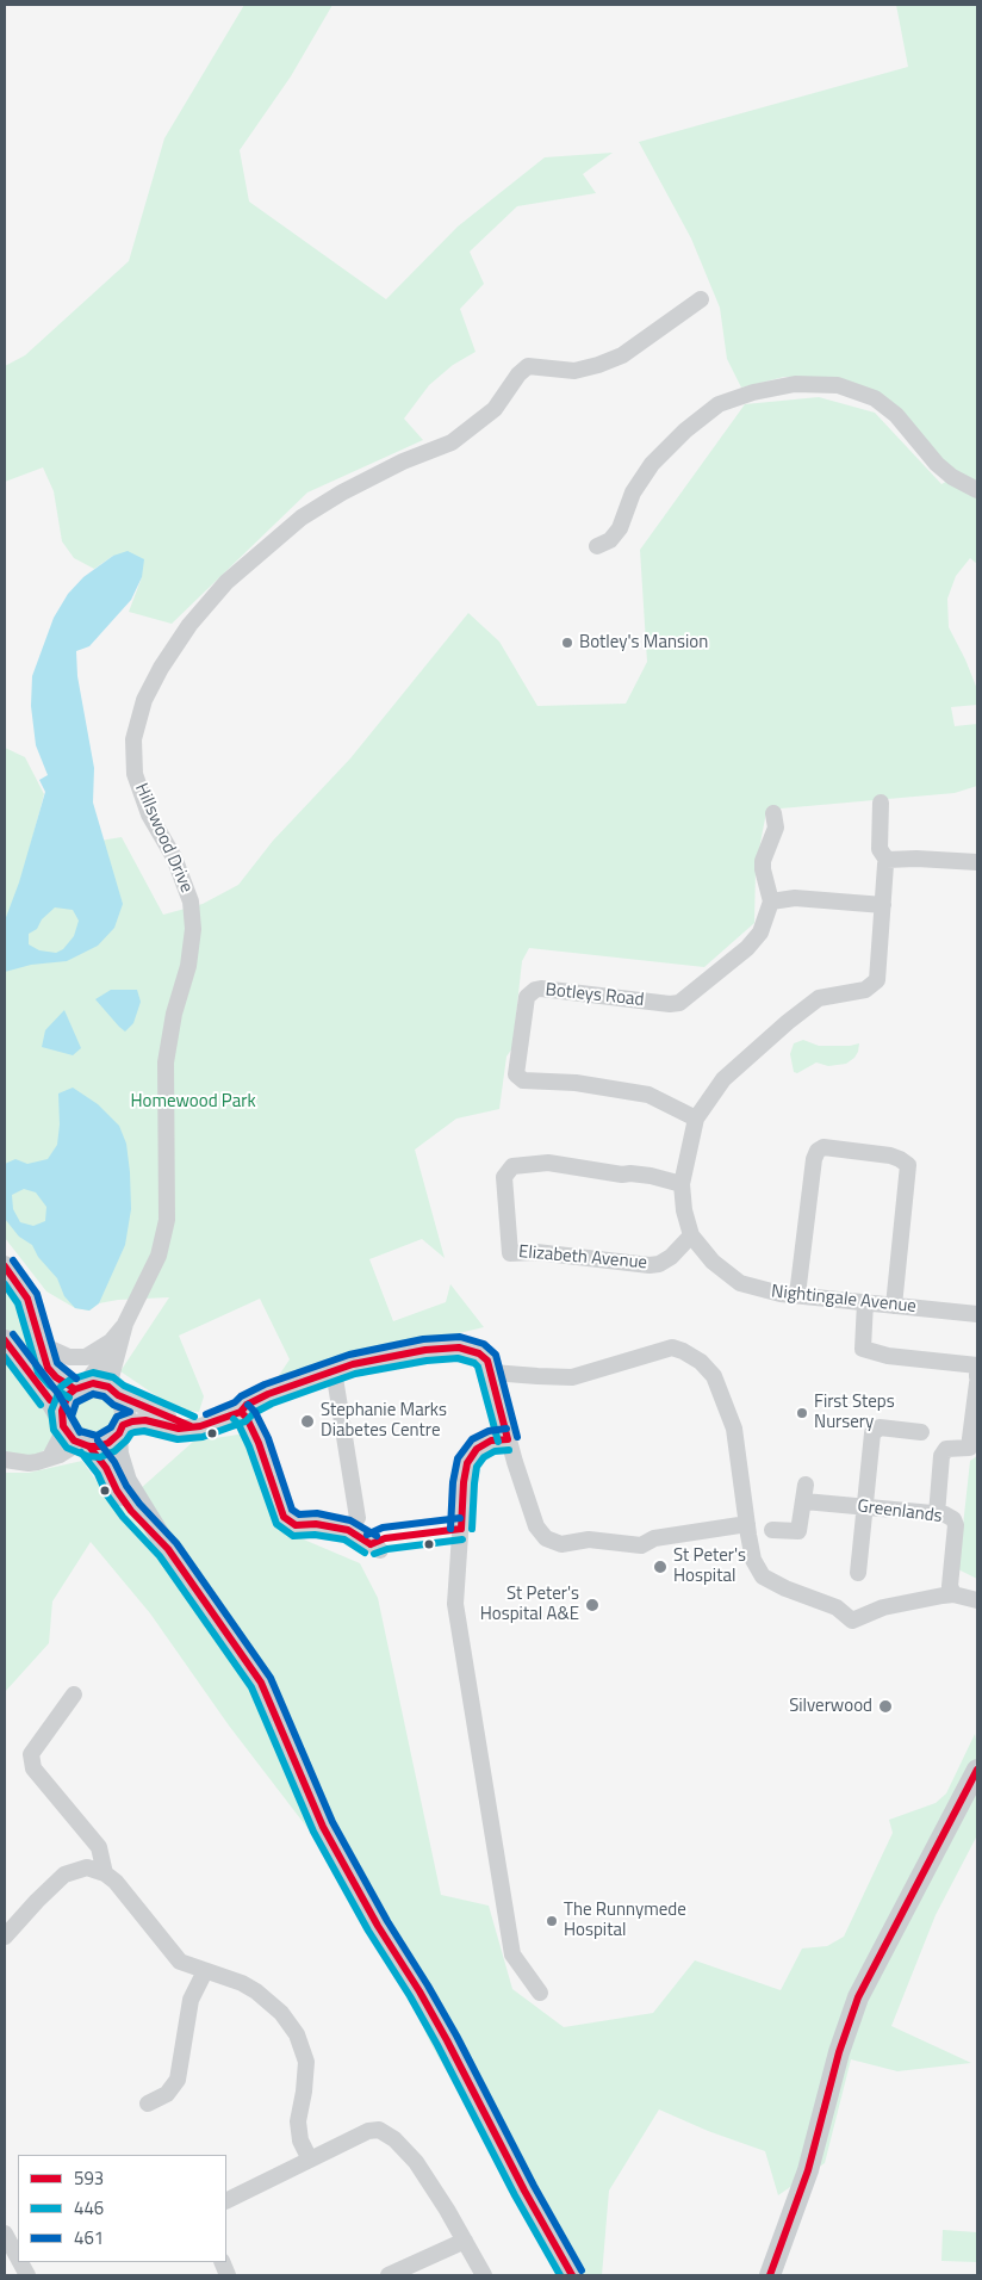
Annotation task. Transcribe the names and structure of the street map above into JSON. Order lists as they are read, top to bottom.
{
  "streets": {
    "street": [
      "Hillswood Drive",
      "Botleys Road",
      "Elizabeth Avenue",
      "Nightingale Avenue",
      "Greenlands"
    ]
  },
  "crossings": [
    ["Botleys Road", "Nightingale Avenue"],
    ["Elizabeth Avenue", "Nightingale Avenue"]
  ],
  "parks": ["Homewood Park"],
  "places": [
    "Botley's Mansion",
    "First Steps Nursery",
    "Stephanie Marks Diabetes Centre",
    "St Peter's Hospital",
    "St Peter's Hospital A&E",
    "Silverwood",
    "The Runnymede Hospital"
  ],
  "lines": ["transit line 461", "transit line 593", "transit line 446"],
  "legend": ["593", "446", "461"]
}
